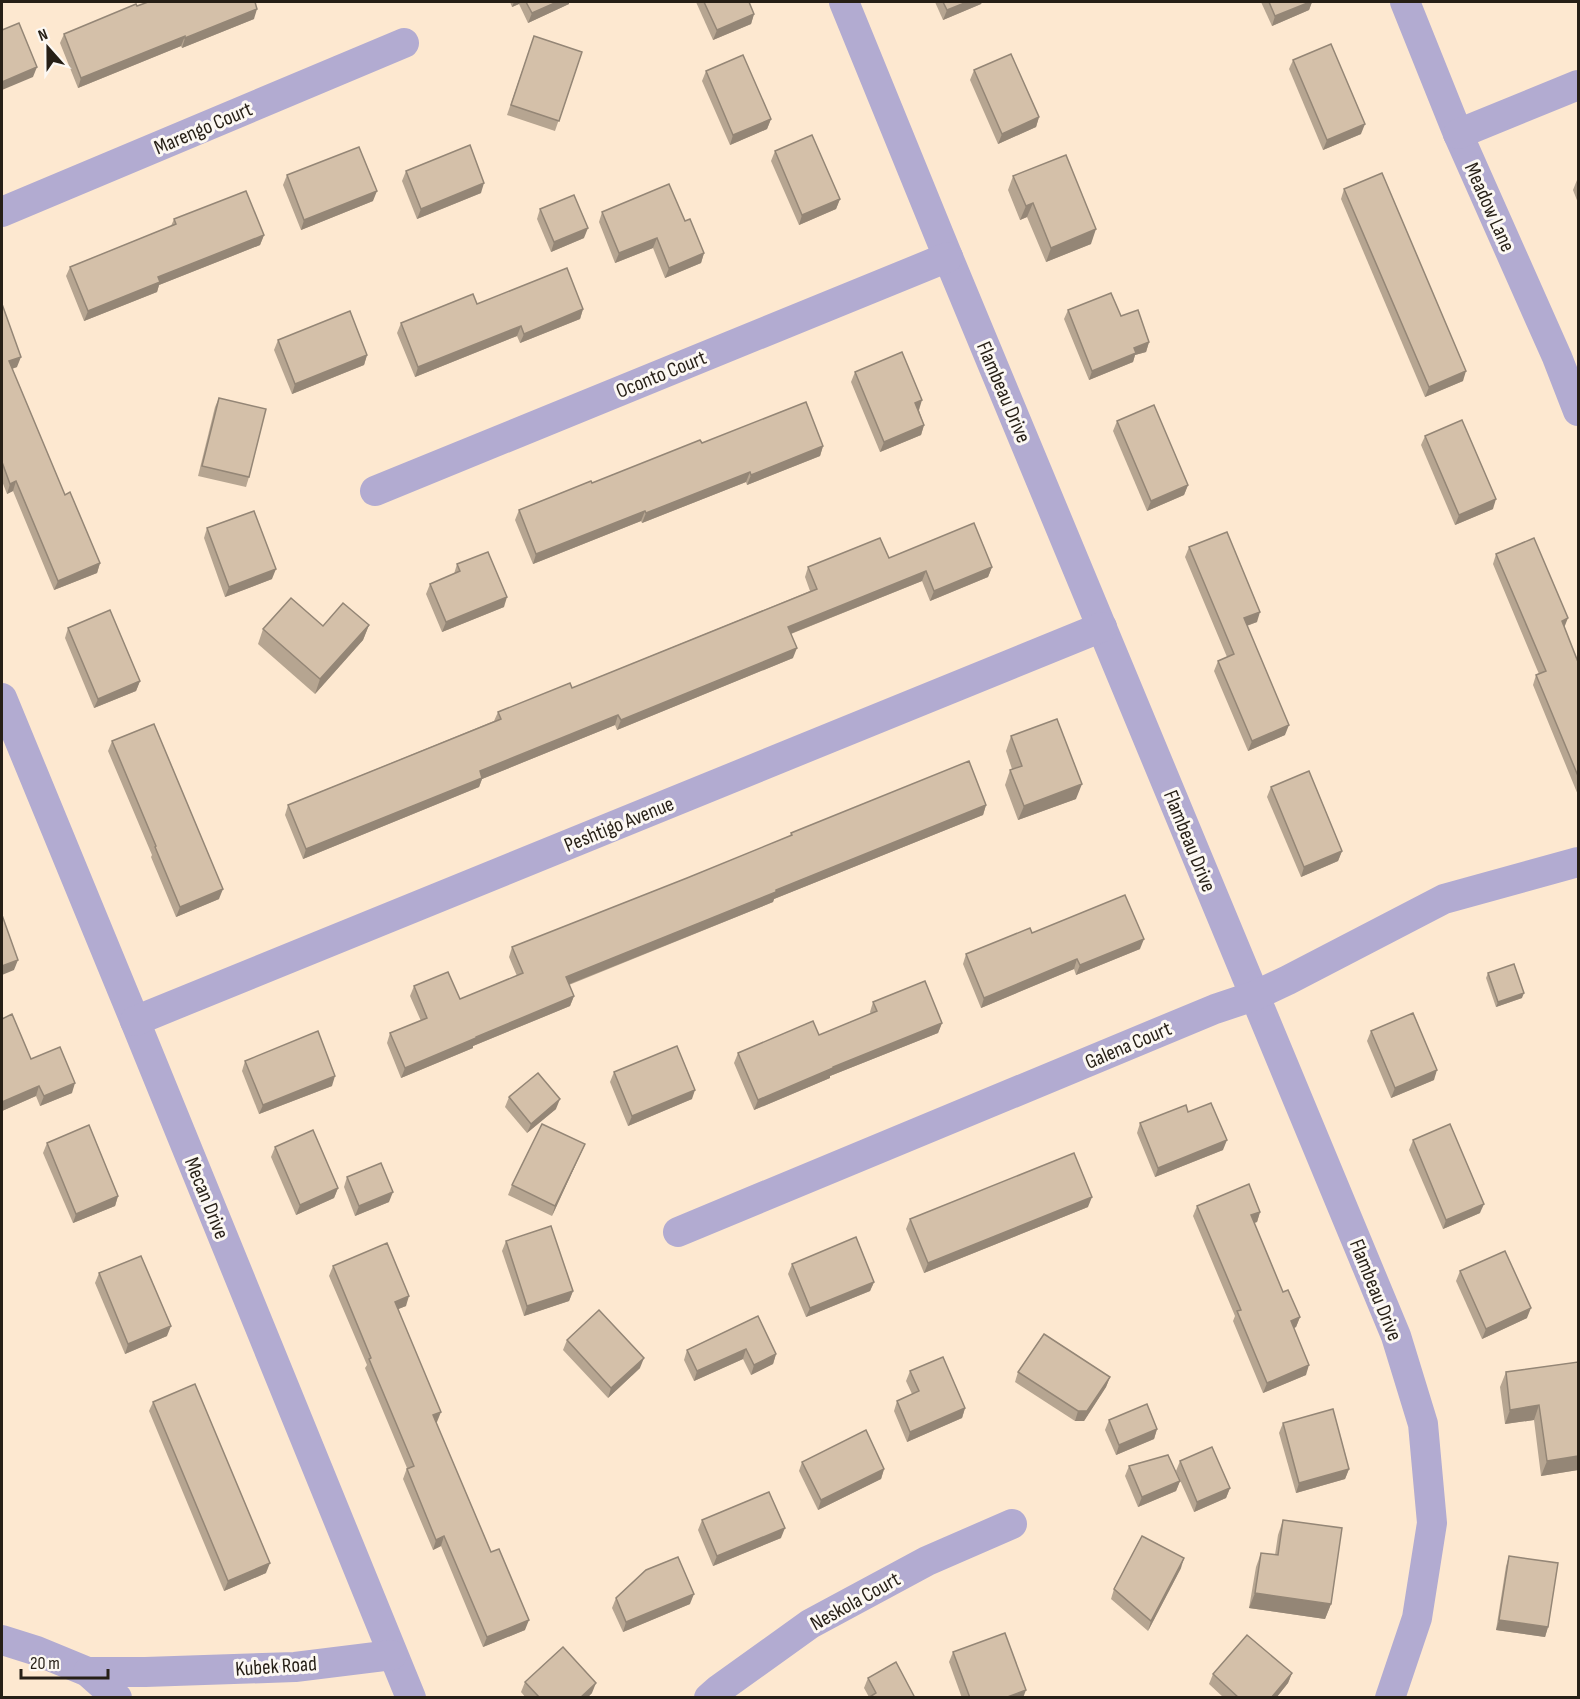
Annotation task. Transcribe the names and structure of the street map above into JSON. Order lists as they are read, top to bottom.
{
  "streets": {
    "street": [
      "Marengo Court",
      "Meadow Lane",
      "Oconto Court",
      "Flambeau Drive",
      "Peshtigo Avenue",
      "Galena Court",
      "Mecan Drive",
      "Neskola Court",
      "Kubek Road"
    ]
  },
  "crossings": [
    ["Oconto Court", "Flambeau Drive"],
    ["Flambeau Drive", "Peshtigo Avenue"],
    ["Flambeau Drive", "Galena Court"],
    ["Peshtigo Avenue", "Mecan Drive"],
    ["Mecan Drive", "Kubek Road"]
  ],
  "scale_bar": "20 m",
  "north": "top"
}
